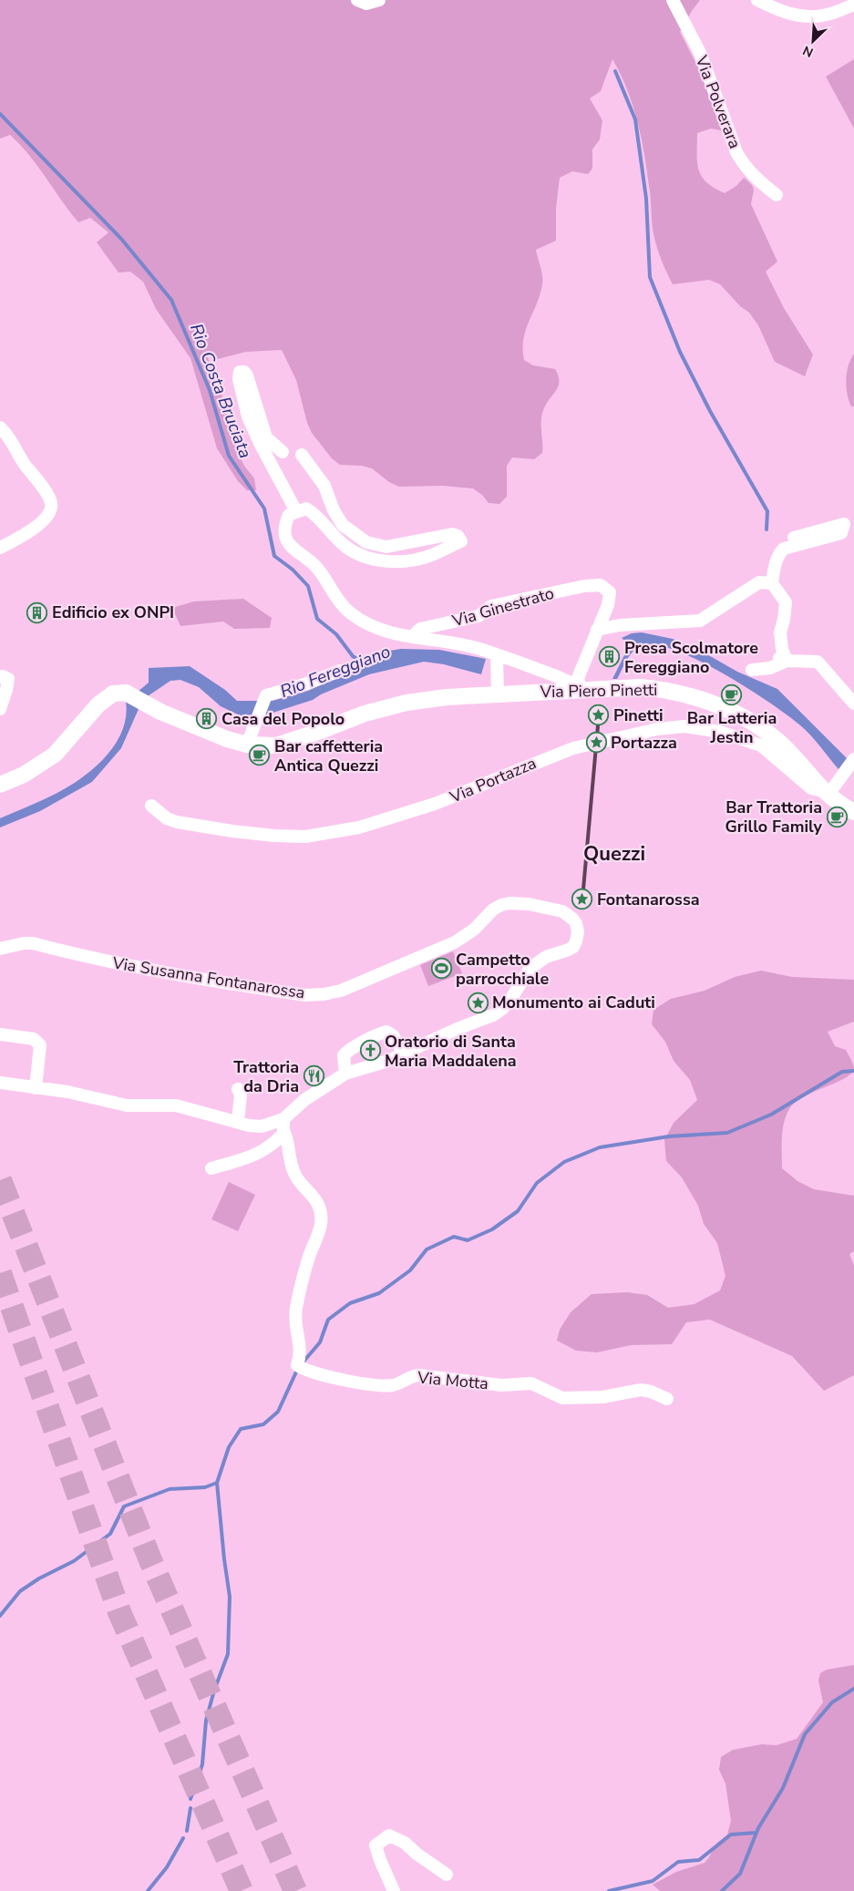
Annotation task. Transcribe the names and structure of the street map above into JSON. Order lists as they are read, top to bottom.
{
  "streets": {
    "street": [
      "Via Polverara",
      "Via Ginestrato",
      "Via Piero Pinetti",
      "Via Portazza",
      "Via Susanna Fontanarossa",
      "Via Motta"
    ]
  },
  "crossings": [
    ["Via Ginestrato", "Via Piero Pinetti"],
    ["Via Piero Pinetti", "Via Portazza"],
    ["Via Susanna Fontanarossa", "Via Motta"]
  ],
  "districts": ["Quezzi"],
  "water": ["Rio Costa Bruciata", "Rio Fereggiano"],
  "places": {
    "building": ["Edificio ex ONPI", "Presa Scolmatore Fereggiano", "Casa del Popolo"],
    "cafe": ["Bar Latteria Jestin", "Bar caffetteria Antica Quezzi", "Bar Trattoria Grillo Family"],
    "place": [
      "Pinetti",
      "Portazza",
      "Fontanarossa",
      "Monumento ai Caduti"
    ],
    "sports": ["Campetto parrocchiale"],
    "church": ["Oratorio di Santa Maria Maddalena"],
    "restaurant": ["Trattoria da Dria"]
  },
  "north": "bottom left"
}
